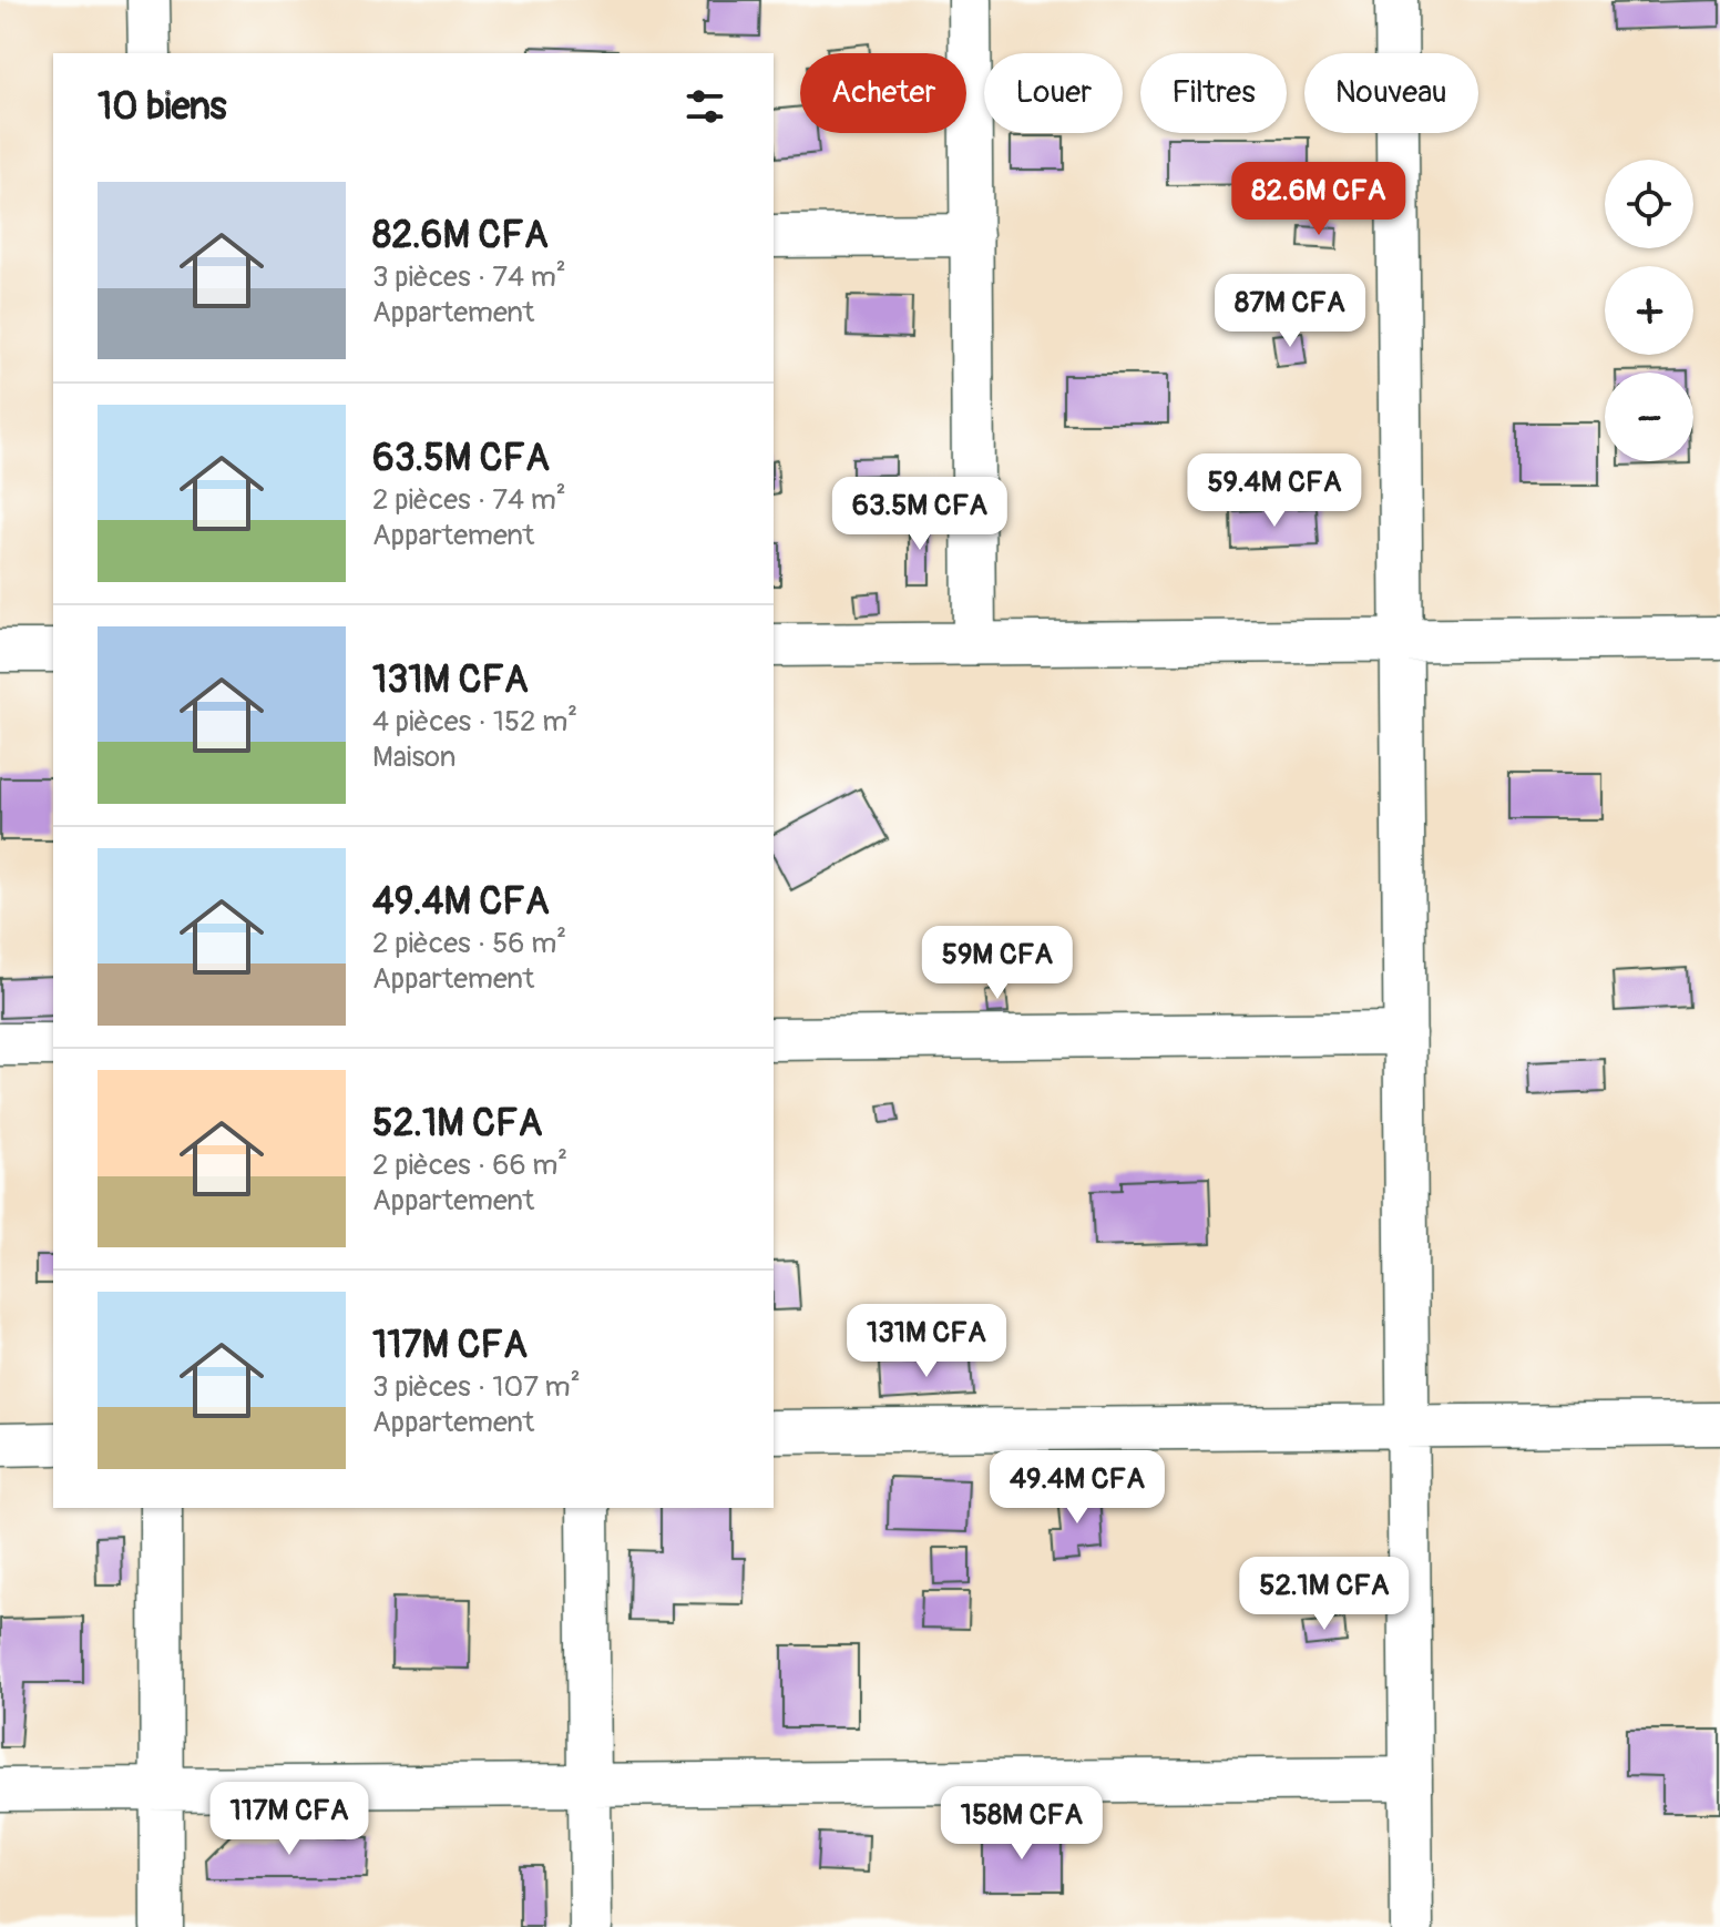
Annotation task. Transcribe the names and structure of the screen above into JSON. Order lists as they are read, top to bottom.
{
  "page": {
    "chip": [
      "Acheter",
      "Louer",
      "Filtres",
      "Nouveau"
    ],
    "heading": "10 biens",
    "map_buttons": ["+", "−"],
    "list": [
      {
        "name": "82.6M CFA",
        "note": "3 pièces · 74 m² · Appartement"
      },
      {
        "name": "63.5M CFA",
        "note": "2 pièces · 74 m² · Appartement"
      },
      {
        "name": "131M CFA",
        "note": "4 pièces · 152 m² · Maison"
      },
      {
        "name": "49.4M CFA",
        "note": "2 pièces · 56 m² · Appartement"
      },
      {
        "name": "52.1M CFA",
        "note": "2 pièces · 66 m² · Appartement"
      },
      {
        "name": "117M CFA",
        "note": "3 pièces · 107 m² · Appartement"
      }
    ],
    "price": [
      "82.6M CFA",
      "87M CFA",
      "59.4M CFA",
      "63.5M CFA",
      "59M CFA",
      "131M CFA",
      "49.4M CFA",
      "52.1M CFA",
      "117M CFA",
      "158M CFA"
    ]
  }
}
